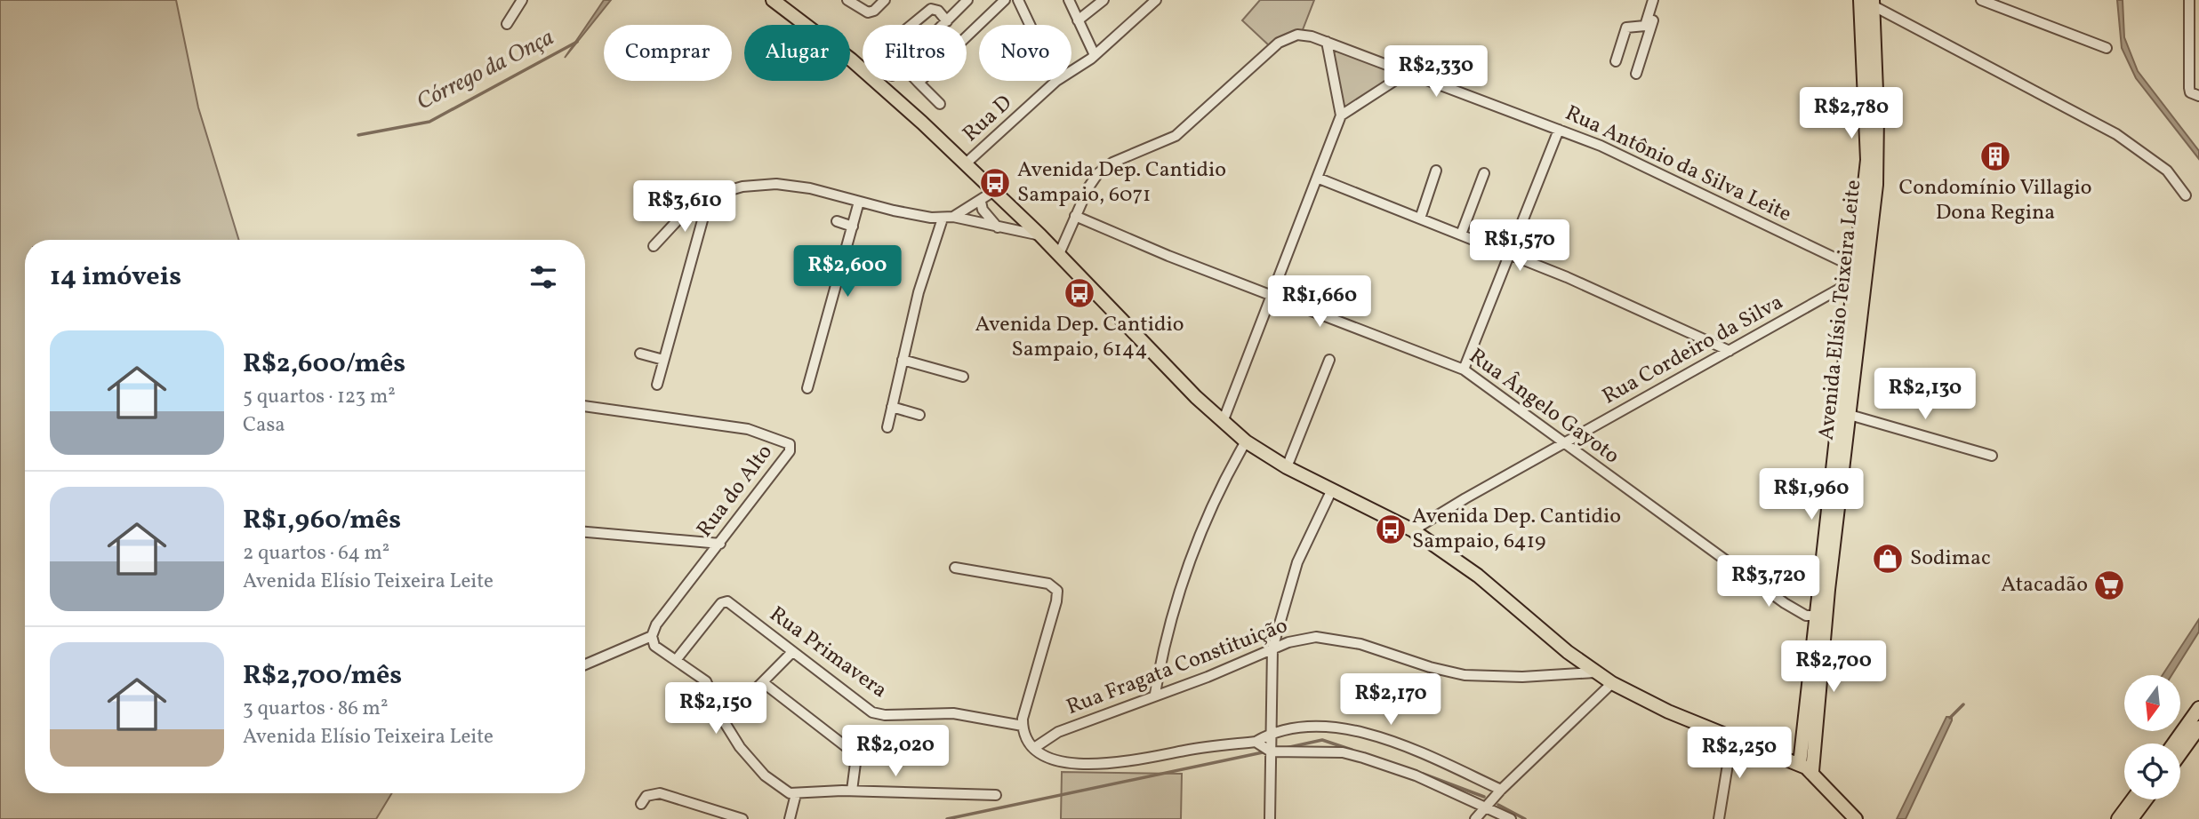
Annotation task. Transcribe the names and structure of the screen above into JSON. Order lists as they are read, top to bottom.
{
  "streets": {
    "main road": ["Avenida Elísio Teixeira Leite"],
    "street": [
      "Rua D",
      "Rua Antônio da Silva Leite",
      "Rua Cordeiro da Silva",
      "Rua Ângelo Gayoto",
      "Rua do Alto",
      "Rua Primavera",
      "Rua Fragata Constituição"
    ]
  },
  "crossings": [
    ["Rua Antônio da Silva Leite", "Avenida Elísio Teixeira Leite"],
    ["Rua Antônio da Silva Leite", "Rua Cordeiro da Silva"],
    ["Rua Antônio da Silva Leite", "Rua Ângelo Gayoto"],
    ["Avenida Elísio Teixeira Leite", "Rua Cordeiro da Silva"],
    ["Avenida Elísio Teixeira Leite", "Rua Ângelo Gayoto"],
    ["Rua Cordeiro da Silva", "Rua Ângelo Gayoto"]
  ],
  "water": ["Córrego da Onça"],
  "places": {
    "building": ["Condomínio Villagio Dona Regina"],
    "bus stop": ["Avenida Dep. Cantidio Sampaio, 6071", "Avenida Dep. Cantidio Sampaio, 6144", "Avenida Dep. Cantidio Sampaio, 6419"],
    "shop": ["Sodimac"],
    "supermarket": ["Atacadão"]
  },
  "north": "bottom",
  "page": {
    "chip": [
      "Comprar",
      "Alugar",
      "Filtros",
      "Novo"
    ],
    "price": [
      "R$2,330",
      "R$2,780",
      "R$3,610",
      "R$1,570",
      "R$2,600",
      "R$1,660",
      "R$2,130",
      "R$1,960",
      "R$3,720",
      "R$2,700",
      "R$2,170",
      "R$2,150",
      "R$2,020",
      "R$2,250"
    ],
    "heading": "14 imóveis",
    "list": [
      {
        "name": "R$2,600/mês",
        "note": "5 quartos · 123 m² · Casa"
      },
      {
        "name": "R$1,960/mês",
        "note": "2 quartos · 64 m² · Avenida Elísio Teixeira Leite"
      },
      {
        "name": "R$2,700/mês",
        "note": "3 quartos · 86 m² · Avenida Elísio Teixeira Leite"
      }
    ]
  }
}
